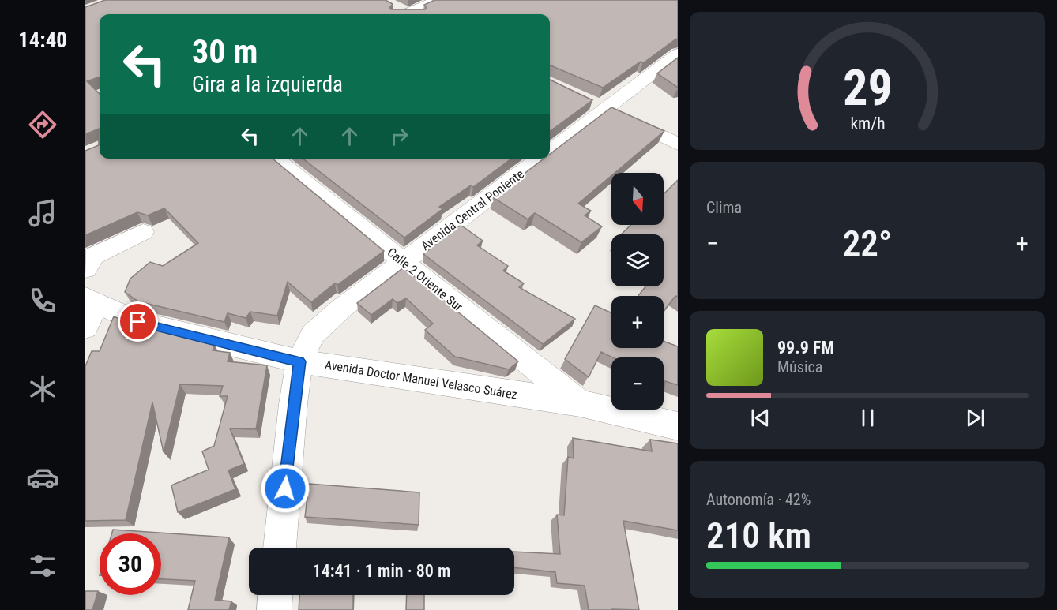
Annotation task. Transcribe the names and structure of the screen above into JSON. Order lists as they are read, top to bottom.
{
  "streets": {
    "street": ["Avenida Central Poniente", "Calle 2 Oriente Sur", "Avenida Doctor Manuel Velasco Suárez"]
  },
  "crossings": [
    ["Avenida Central Poniente", "Calle 2 Oriente Sur"],
    ["Avenida Central Poniente", "Avenida Doctor Manuel Velasco Suárez"],
    ["Calle 2 Oriente Sur", "Avenida Doctor Manuel Velasco Suárez"]
  ],
  "north": "bottom",
  "page": {
    "tabs": "14:40",
    "turn": ["30 m", "Gira a la izquierda"],
    "tile": [
      "Clima",
      ["Autonomía · 42%", "210 km"]
    ],
    "map_buttons": ["+", "−"],
    "heat": ["−", "22°", "+"],
    "song": ["99.9 FM", "Música"],
    "limit": "30",
    "trip": "14:41 · 1 min · 80 m",
    "gauge": ["29", "km/h"]
  }
}
